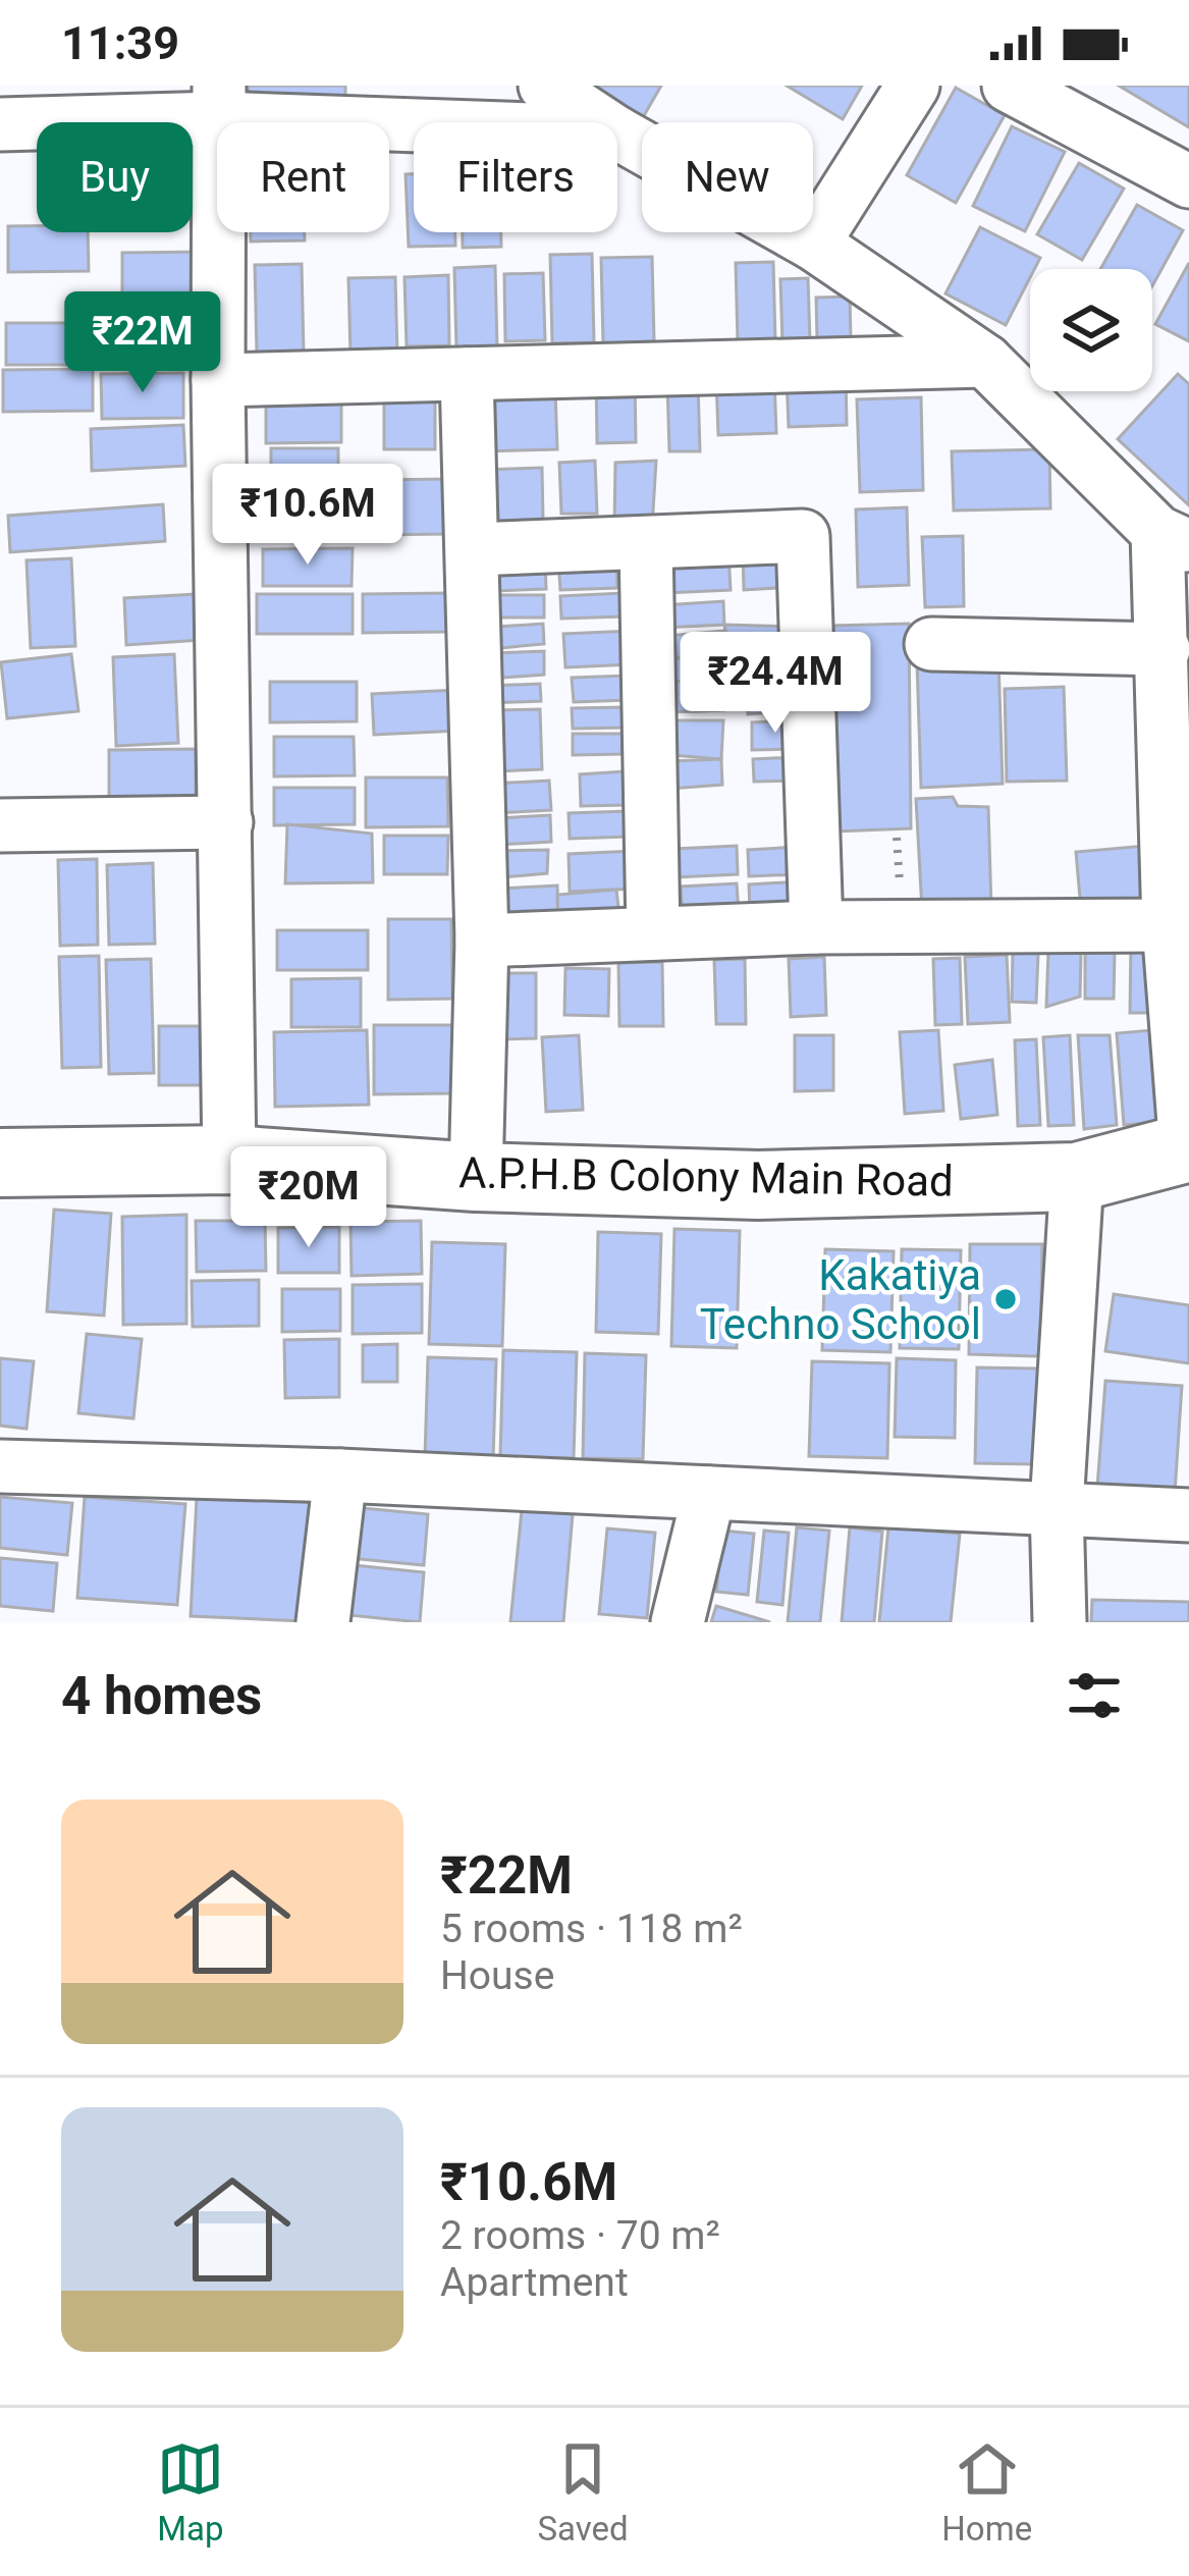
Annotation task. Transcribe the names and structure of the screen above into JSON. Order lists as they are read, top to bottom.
{
  "streets": {
    "street": ["A.P.H.B Colony Main Road"]
  },
  "places": ["Kakatiya Techno School"],
  "page": {
    "status": "11:39",
    "chip": [
      "Buy",
      "Rent",
      "Filters",
      "New"
    ],
    "price": [
      "₹22M",
      "₹10.6M",
      "₹24.4M",
      "₹20M"
    ],
    "heading": "4 homes",
    "list": [
      {
        "name": "₹22M",
        "note": "5 rooms · 118 m² · House"
      },
      {
        "name": "₹10.6M",
        "note": "2 rooms · 70 m² · Apartment"
      }
    ],
    "tabs": ["Map", "Saved", "Home"]
  }
}
